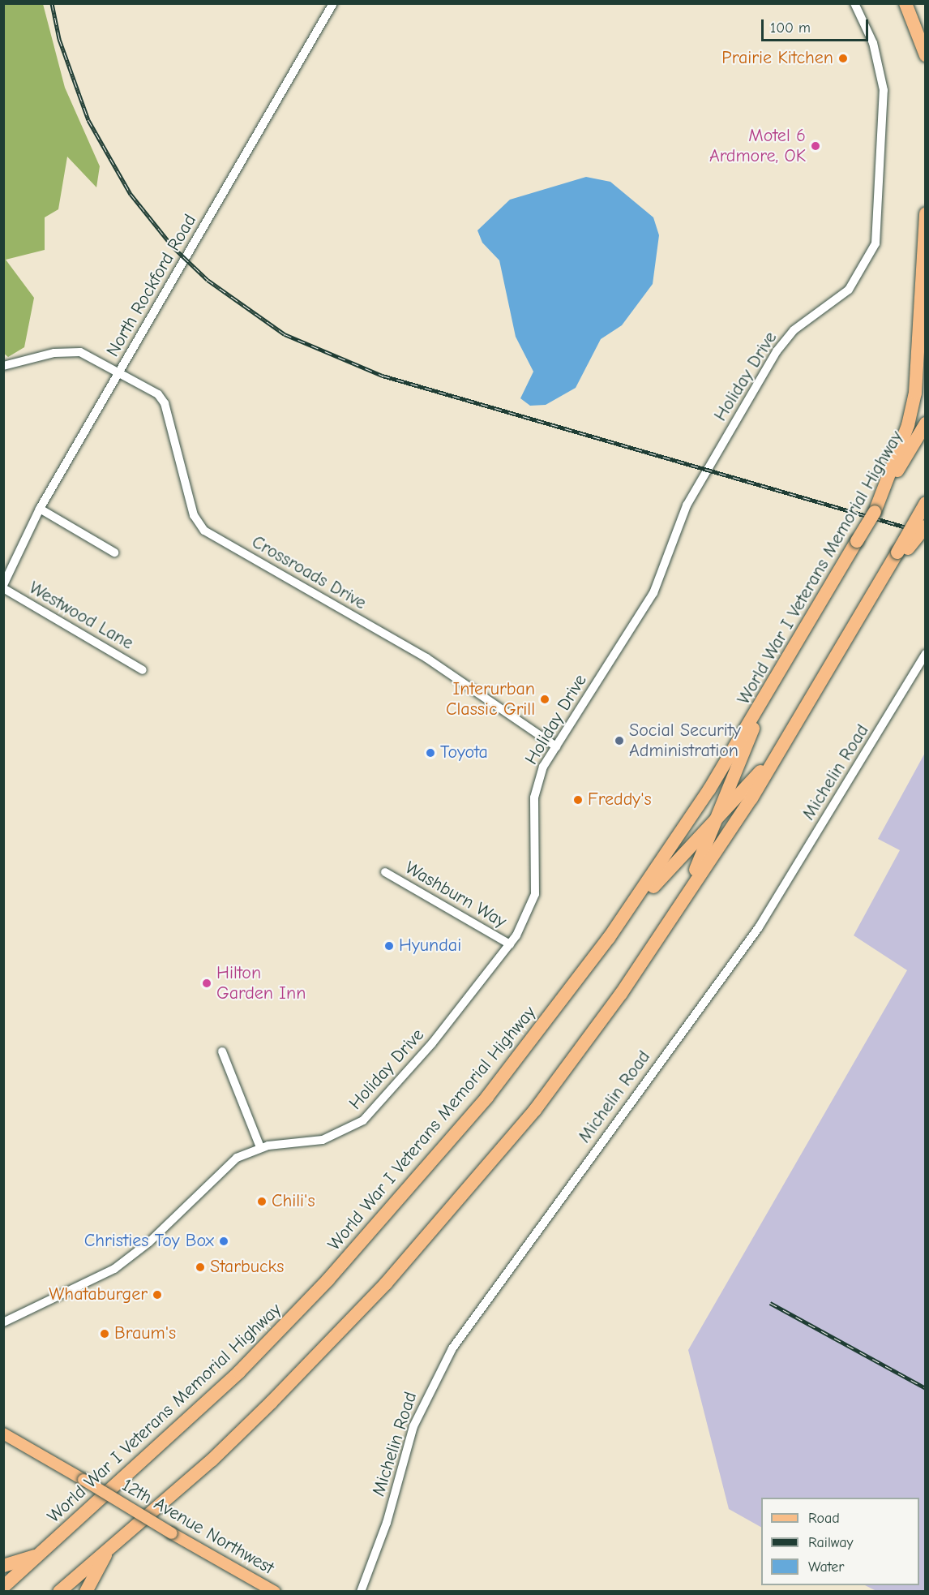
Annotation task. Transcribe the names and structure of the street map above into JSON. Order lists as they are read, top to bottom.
{
  "streets": {
    "highway": ["World War I Veterans Memorial Highway"],
    "main road": ["12th Avenue Northwest"],
    "street": [
      "North Rockford Road",
      "Holiday Drive",
      "Crossroads Drive",
      "Westwood Lane",
      "Michelin Road",
      "Washburn Way"
    ]
  },
  "crossings": [
    ["North Rockford Road", "Crossroads Drive"],
    ["North Rockford Road", "Westwood Lane"],
    ["Holiday Drive", "Crossroads Drive"],
    ["Holiday Drive", "Washburn Way"]
  ],
  "places": [
    "Prairie Kitchen",
    "Motel 6 Ardmore, OK",
    "Interurban Classic Grill",
    "Social Security Administration",
    "Toyota",
    "Freddy's",
    "Hyundai",
    "Hilton Garden Inn",
    "Chili's",
    "Christies Toy Box",
    "Starbucks",
    "Whataburger",
    "Braum's"
  ],
  "legend": ["Road", "Railway", "Water"],
  "scale_bar": "100 m"
}
